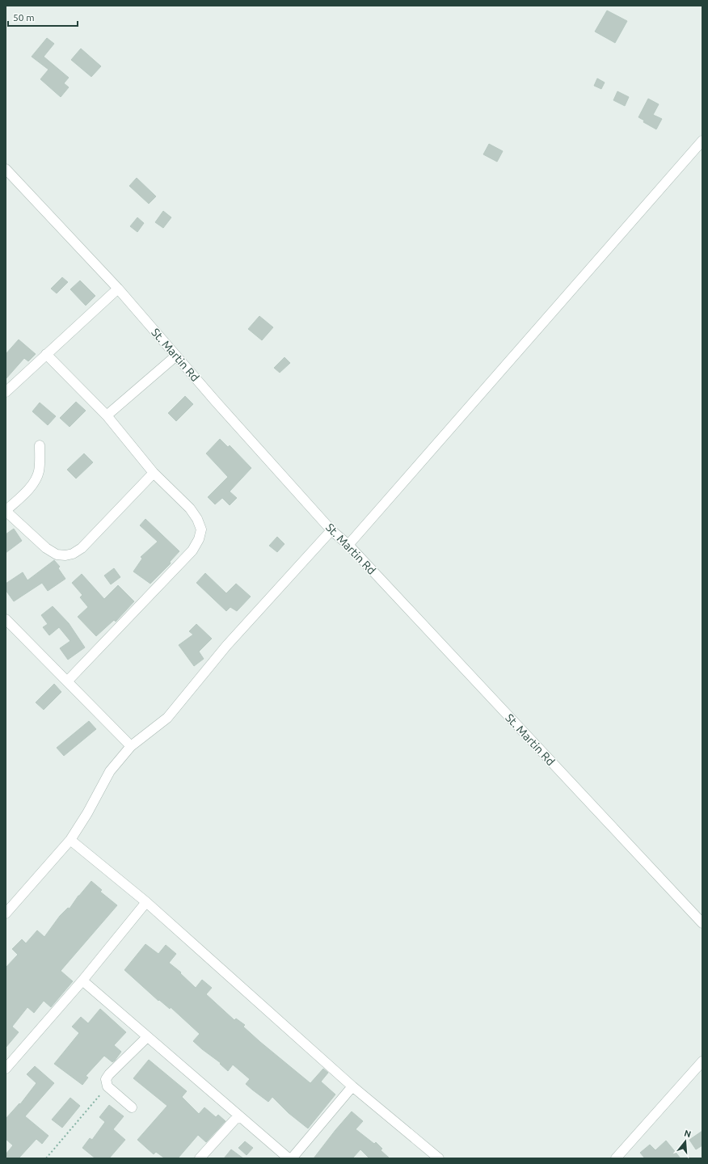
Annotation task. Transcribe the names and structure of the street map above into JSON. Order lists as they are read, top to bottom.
{
  "streets": {
    "street": ["St. Martin Rd"]
  },
  "scale_bar": "50 m",
  "north": "top"
}
